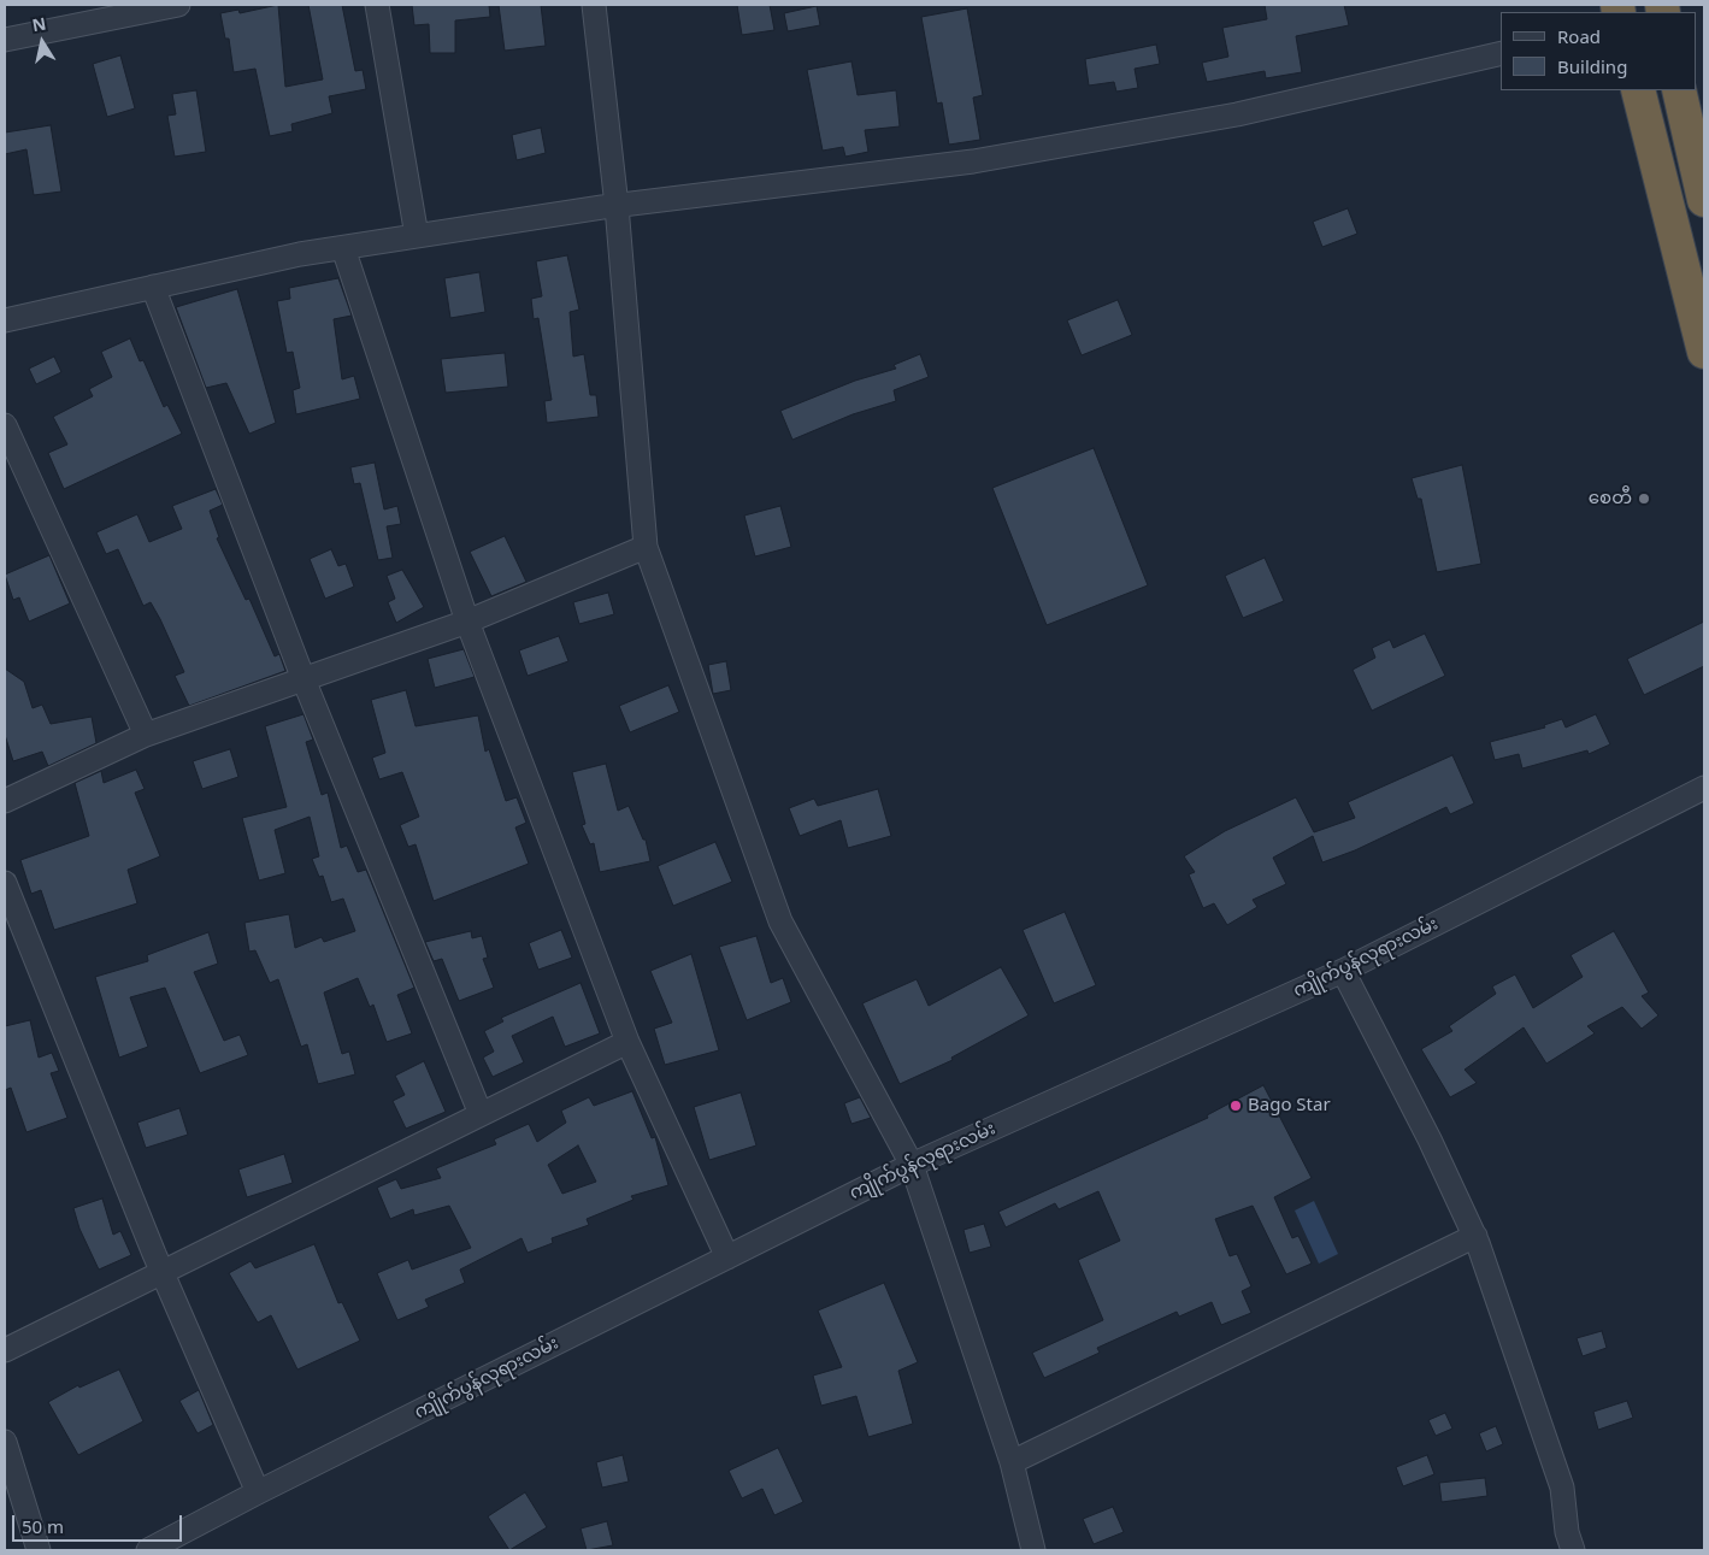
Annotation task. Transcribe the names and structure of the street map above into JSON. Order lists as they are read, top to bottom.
{
  "streets": {
    "street": ["ကျိုက်ပွန်လုရားလမ်း"]
  },
  "places": ["စေတီ", "Bago Star"],
  "legend": ["Road", "Building"],
  "scale_bar": "50 m",
  "north": "top"
}
